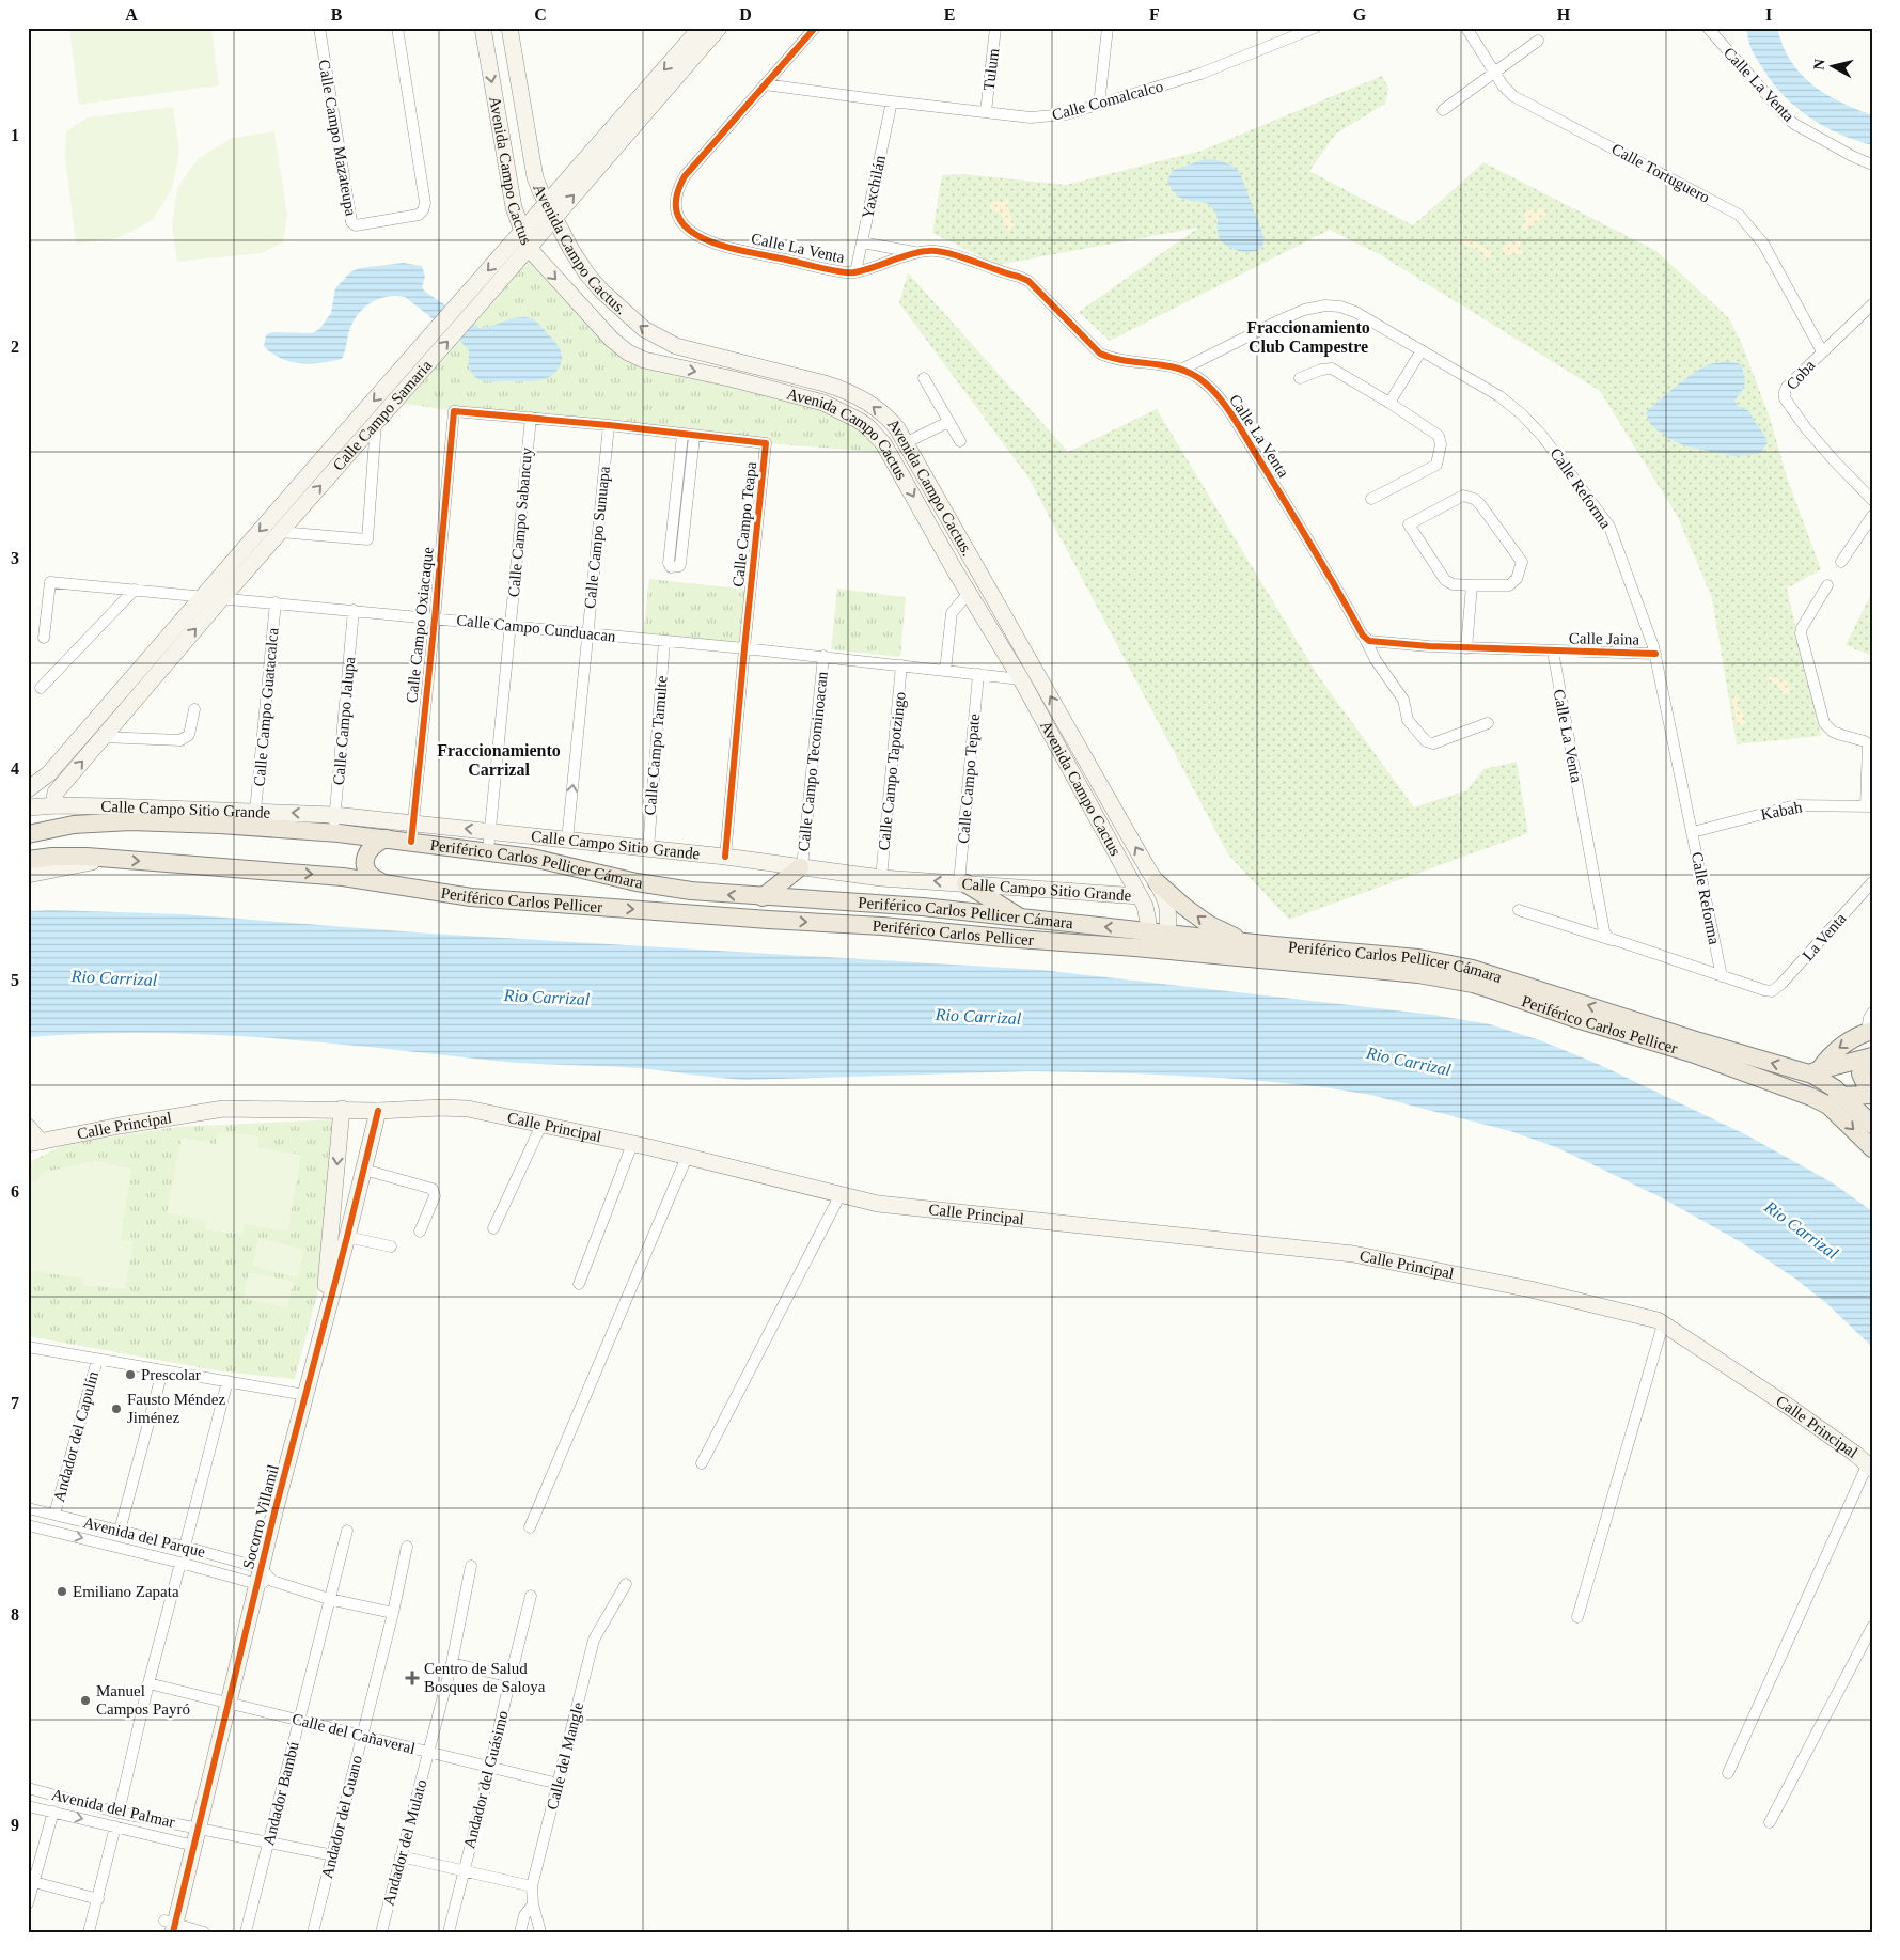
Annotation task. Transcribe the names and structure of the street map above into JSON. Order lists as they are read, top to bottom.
{
  "streets": {
    "main road": ["Periférico Carlos Pellicer Cámara", "Periférico Carlos Pellicer"],
    "street": [
      "Tulum",
      "Calle La Venta",
      "Calle Comalcalco",
      "Calle Campo Mazateupa",
      "Avenida Campo Cactus",
      "Calle Tortuguero",
      "Yaxchilán",
      "Avenida Campo Cactus.",
      "Coba",
      "Calle Campo Samaria",
      "Calle Reforma",
      "Calle Campo Sabancuy",
      "Calle Campo Teapa",
      "Calle Campo Sunuapa",
      "Calle Campo Oxiacaque",
      "Calle Campo Cunduacan",
      "Calle Jaina",
      "Calle Campo Guatacalca",
      "Calle Campo Jalupa",
      "Calle Campo Tamulte",
      "Calle Campo Tecominoacan",
      "Calle Campo Tapotzingo",
      "Calle Campo Tepate",
      "Calle Campo Sitio Grande",
      "Kabah",
      "La Venta",
      "Calle Principal",
      "Andador del Capulín",
      "Socorro Villamil",
      "Avenida del Parque",
      "Calle del Cañaveral",
      "Calle del Mangle",
      "Andador del Guásimo",
      "Andador Bambú",
      "Avenida del Palmar",
      "Andador del Guano",
      "Andador del Mulato"
    ]
  },
  "crossings": [
    ["Tulum", "Calle Comalcalco"],
    ["Calle La Venta", "Calle Comalcalco"],
    ["Calle La Venta", "Yaxchilán"],
    ["Calle La Venta", "Calle Reforma"],
    ["Calle La Venta", "Calle Jaina"],
    ["Calle Comalcalco", "Yaxchilán"],
    ["Avenida Campo Cactus", "Calle Campo Samaria"],
    ["Avenida Campo Cactus", "Calle Campo Cunduacan"],
    ["Avenida Campo Cactus", "Calle Campo Sitio Grande"],
    ["Avenida Campo Cactus", "Periférico Carlos Pellicer Cámara"],
    ["Avenida Campo Cactus", "Periférico Carlos Pellicer"],
    ["Calle Tortuguero", "Coba"],
    ["Avenida Campo Cactus.", "Calle Campo Samaria"],
    ["Avenida Campo Cactus.", "Periférico Carlos Pellicer Cámara"],
    ["Avenida Campo Cactus.", "Periférico Carlos Pellicer"],
    ["Calle Campo Samaria", "Calle Campo Cunduacan"],
    ["Calle Campo Samaria", "Calle Campo Sitio Grande"],
    ["Calle Reforma", "Calle Jaina"],
    ["Calle Reforma", "Kabah"],
    ["Calle Reforma", "La Venta"],
    ["Calle Campo Sabancuy", "Calle Campo Teapa"],
    ["Calle Campo Sabancuy", "Calle Campo Cunduacan"],
    ["Calle Campo Sabancuy", "Calle Campo Sitio Grande"],
    ["Calle Campo Sabancuy", "Periférico Carlos Pellicer Cámara"],
    ["Calle Campo Teapa", "Calle Campo Sunuapa"],
    ["Calle Campo Teapa", "Calle Campo Oxiacaque"],
    ["Calle Campo Teapa", "Calle Campo Cunduacan"],
    ["Calle Campo Teapa", "Calle Campo Sitio Grande"],
    ["Calle Campo Sunuapa", "Calle Campo Cunduacan"],
    ["Calle Campo Sunuapa", "Calle Campo Sitio Grande"],
    ["Calle Campo Oxiacaque", "Calle Campo Cunduacan"],
    ["Calle Campo Oxiacaque", "Calle Campo Sitio Grande"],
    ["Calle Campo Oxiacaque", "Periférico Carlos Pellicer Cámara"],
    ["Calle Campo Cunduacan", "Calle Campo Guatacalca"],
    ["Calle Campo Cunduacan", "Calle Campo Jalupa"],
    ["Calle Campo Cunduacan", "Calle Campo Tamulte"],
    ["Calle Campo Cunduacan", "Calle Campo Tecominoacan"],
    ["Calle Campo Cunduacan", "Calle Campo Tapotzingo"],
    ["Calle Campo Cunduacan", "Calle Campo Tepate"],
    ["Calle Campo Guatacalca", "Calle Campo Sitio Grande"],
    ["Calle Campo Jalupa", "Calle Campo Sitio Grande"],
    ["Calle Campo Jalupa", "Periférico Carlos Pellicer Cámara"],
    ["Calle Campo Tamulte", "Calle Campo Sitio Grande"],
    ["Calle Campo Tecominoacan", "Calle Campo Sitio Grande"],
    ["Calle Campo Tapotzingo", "Calle Campo Sitio Grande"],
    ["Calle Campo Tepate", "Calle Campo Sitio Grande"],
    ["Periférico Carlos Pellicer Cámara", "Periférico Carlos Pellicer"],
    ["Calle Principal", "Socorro Villamil"],
    ["Andador del Capulín", "Avenida del Parque"],
    ["Socorro Villamil", "Avenida del Parque"],
    ["Socorro Villamil", "Calle del Cañaveral"],
    ["Socorro Villamil", "Avenida del Palmar"],
    ["Calle del Cañaveral", "Calle del Mangle"],
    ["Calle del Cañaveral", "Andador del Guásimo"],
    ["Calle del Cañaveral", "Andador Bambú"],
    ["Calle del Cañaveral", "Andador del Guano"],
    ["Calle del Cañaveral", "Andador del Mulato"],
    ["Andador Bambú", "Avenida del Palmar"],
    ["Avenida del Palmar", "Andador del Guano"]
  ],
  "one_way": [
    "Avenida Campo Cactus",
    "Avenida Campo Cactus.",
    "Calle Campo Sunuapa",
    "Periférico Carlos Pellicer Cámara",
    "Periférico Carlos Pellicer"
  ],
  "districts": ["Fraccionamiento Club Campestre", "Fraccionamiento Carrizal"],
  "water": ["Rio Carrizal"],
  "places": {
    "other": [
      "Prescolar",
      "Fausto Méndez Jiménez",
      "Emiliano Zapata",
      "Manuel Campos Payró"
    ],
    "health": ["Centro de Salud Bosques de Saloya"]
  },
  "north": "left",
  "grid": {
    "columns": [
      "A",
      "B",
      "C",
      "D",
      "E",
      "F",
      "G",
      "H",
      "I"
    ],
    "rows": [
      "1",
      "2",
      "3",
      "4",
      "5",
      "6",
      "7",
      "8",
      "9"
    ]
  }
}
